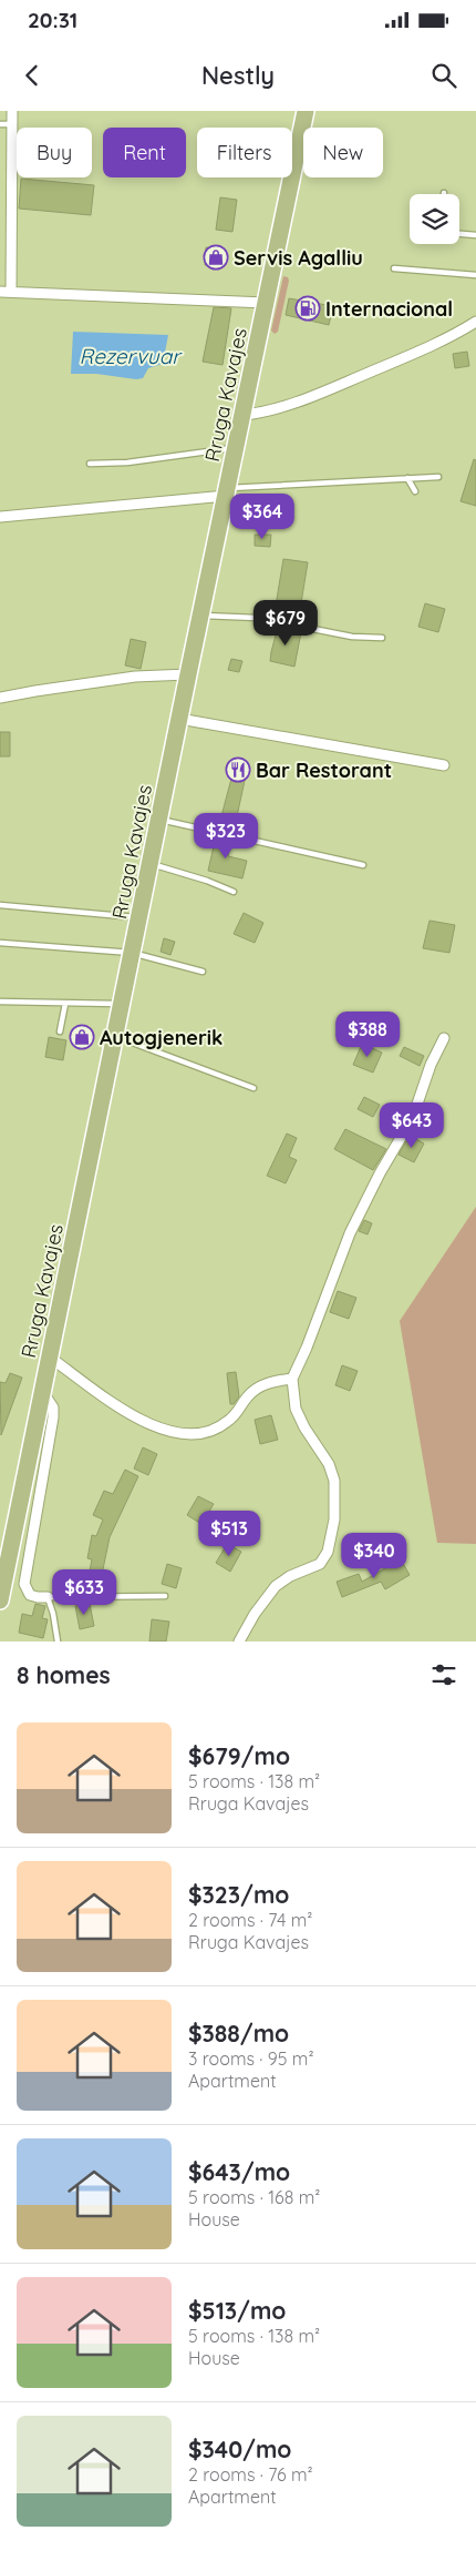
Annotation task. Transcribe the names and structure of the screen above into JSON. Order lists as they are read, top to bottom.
{
  "streets": {
    "main road": ["Rruga Kavajes"]
  },
  "water": ["Rezervuar"],
  "places": {
    "shop": ["Servis Agalliu", "Autogjenerik"],
    "fuel station": ["Internacional"],
    "restaurant": ["Bar Restorant"]
  },
  "page": {
    "status": "20:31",
    "header": "Nestly",
    "chip": [
      "Buy",
      "Rent",
      "Filters",
      "New"
    ],
    "price": [
      "$364",
      "$679",
      "$323",
      "$388",
      "$643",
      "$513",
      "$340",
      "$633"
    ],
    "heading": "8 homes",
    "list": [
      {
        "name": "$679/mo",
        "note": "5 rooms · 138 m² · Rruga Kavajes"
      },
      {
        "name": "$323/mo",
        "note": "2 rooms · 74 m² · Rruga Kavajes"
      },
      {
        "name": "$388/mo",
        "note": "3 rooms · 95 m² · Apartment"
      },
      {
        "name": "$643/mo",
        "note": "5 rooms · 168 m² · House"
      },
      {
        "name": "$513/mo",
        "note": "5 rooms · 138 m² · House"
      },
      {
        "name": "$340/mo",
        "note": "2 rooms · 76 m² · Apartment"
      }
    ]
  }
}
